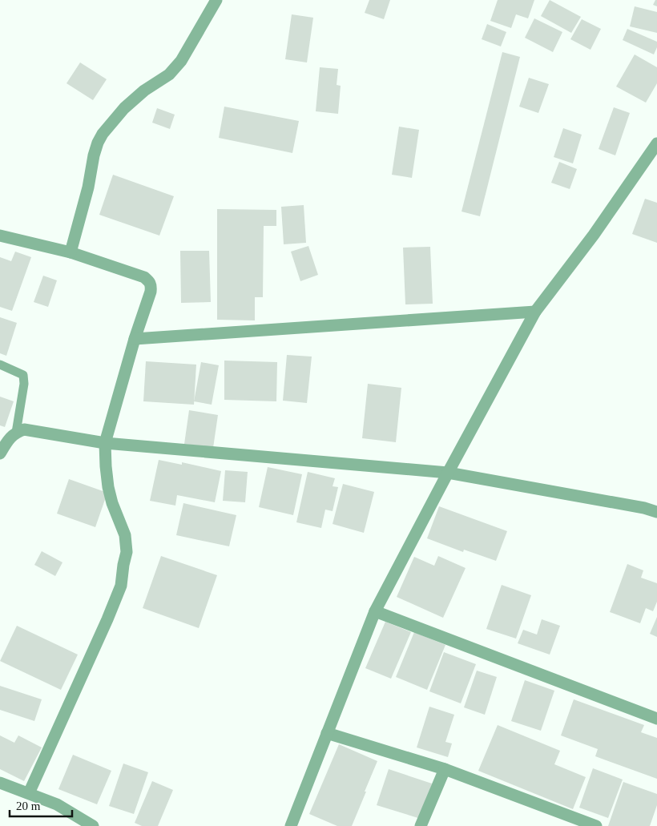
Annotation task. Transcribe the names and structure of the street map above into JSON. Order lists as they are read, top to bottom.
{
  "scale_bar": "20 m"
}
